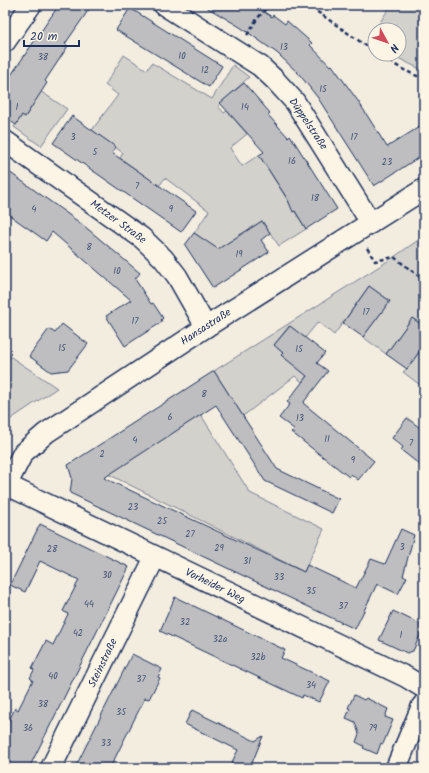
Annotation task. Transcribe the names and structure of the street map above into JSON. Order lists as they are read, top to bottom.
{
  "streets": {
    "street": [
      "Düppelstraße",
      "Metzer Straße",
      "Hansastraße",
      "Vorheider Weg",
      "Steinstraße"
    ]
  },
  "crossings": [
    ["Düppelstraße", "Hansastraße"],
    ["Metzer Straße", "Hansastraße"],
    ["Hansastraße", "Vorheider Weg"],
    ["Vorheider Weg", "Steinstraße"]
  ],
  "house_numbers": [
    "13",
    "10",
    "38",
    "12",
    "15",
    "1",
    "14",
    "3",
    "17",
    "5",
    "16",
    "23",
    "7",
    "18",
    "4",
    "9",
    "8",
    "19",
    "10",
    "17",
    "17",
    "15",
    "15",
    "8",
    "6",
    "13",
    "11",
    "4",
    "7",
    "2",
    "9",
    "23",
    "25",
    "27",
    "3",
    "29",
    "28",
    "31",
    "30",
    "33",
    "35",
    "44",
    "37",
    "32",
    "42",
    "1",
    "32a",
    "32b",
    "40",
    "37",
    "34",
    "38",
    "35",
    "36",
    "79",
    "33"
  ],
  "scale_bar": "20 m",
  "north": "bottom right"
}
